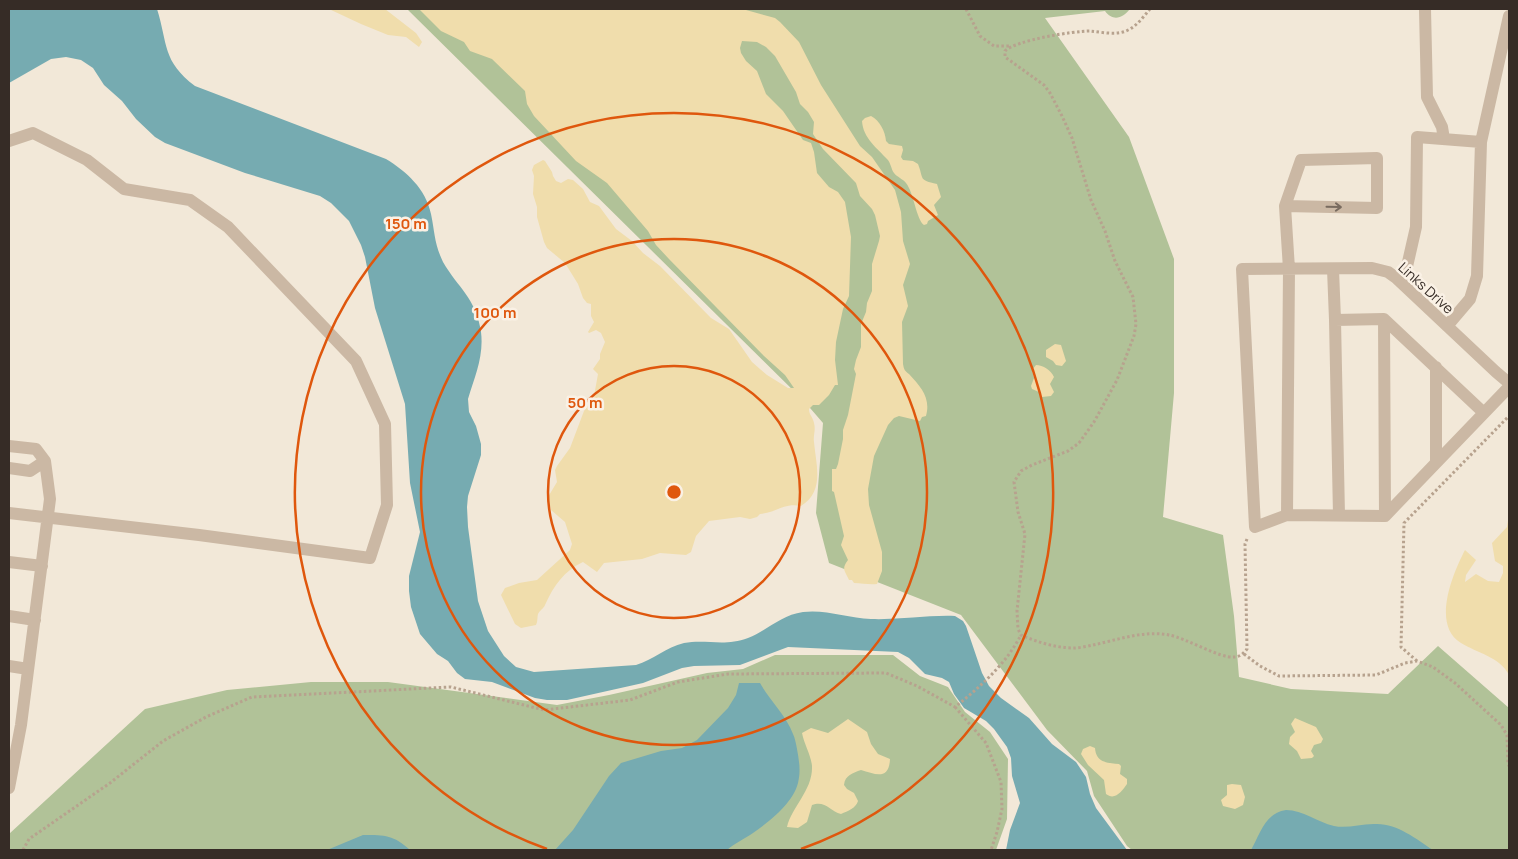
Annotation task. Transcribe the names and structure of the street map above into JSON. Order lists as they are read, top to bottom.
{
  "streets": {
    "street": ["Links Drive"]
  },
  "rings": ["150 m", "100 m", "50 m"]
}
